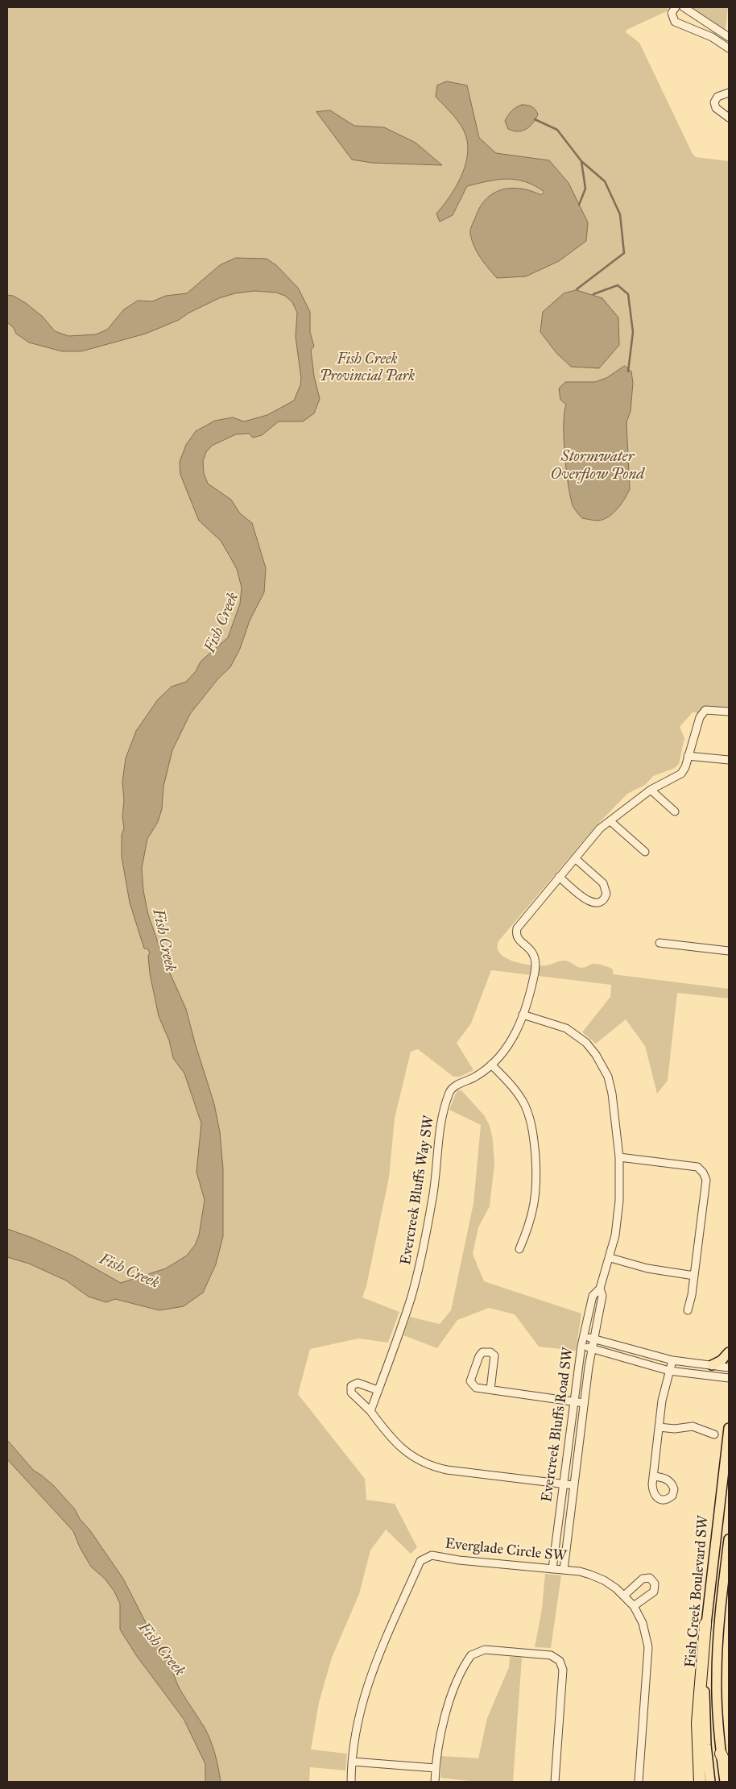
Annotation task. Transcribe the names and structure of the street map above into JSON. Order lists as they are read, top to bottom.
{
  "streets": {
    "main road": ["Fish Creek Boulevard SW"],
    "street": ["Evercreek Bluffs Way SW", "Evercreek Bluffs Road SW", "Everglade Circle SW"]
  },
  "crossings": [
    ["Evercreek Bluffs Way SW", "Evercreek Bluffs Road SW"],
    ["Evercreek Bluffs Road SW", "Everglade Circle SW"]
  ],
  "water": ["Stormwater Overflow Pond", "Fish Creek"],
  "parks": ["Fish Creek Provincial Park"]
}
